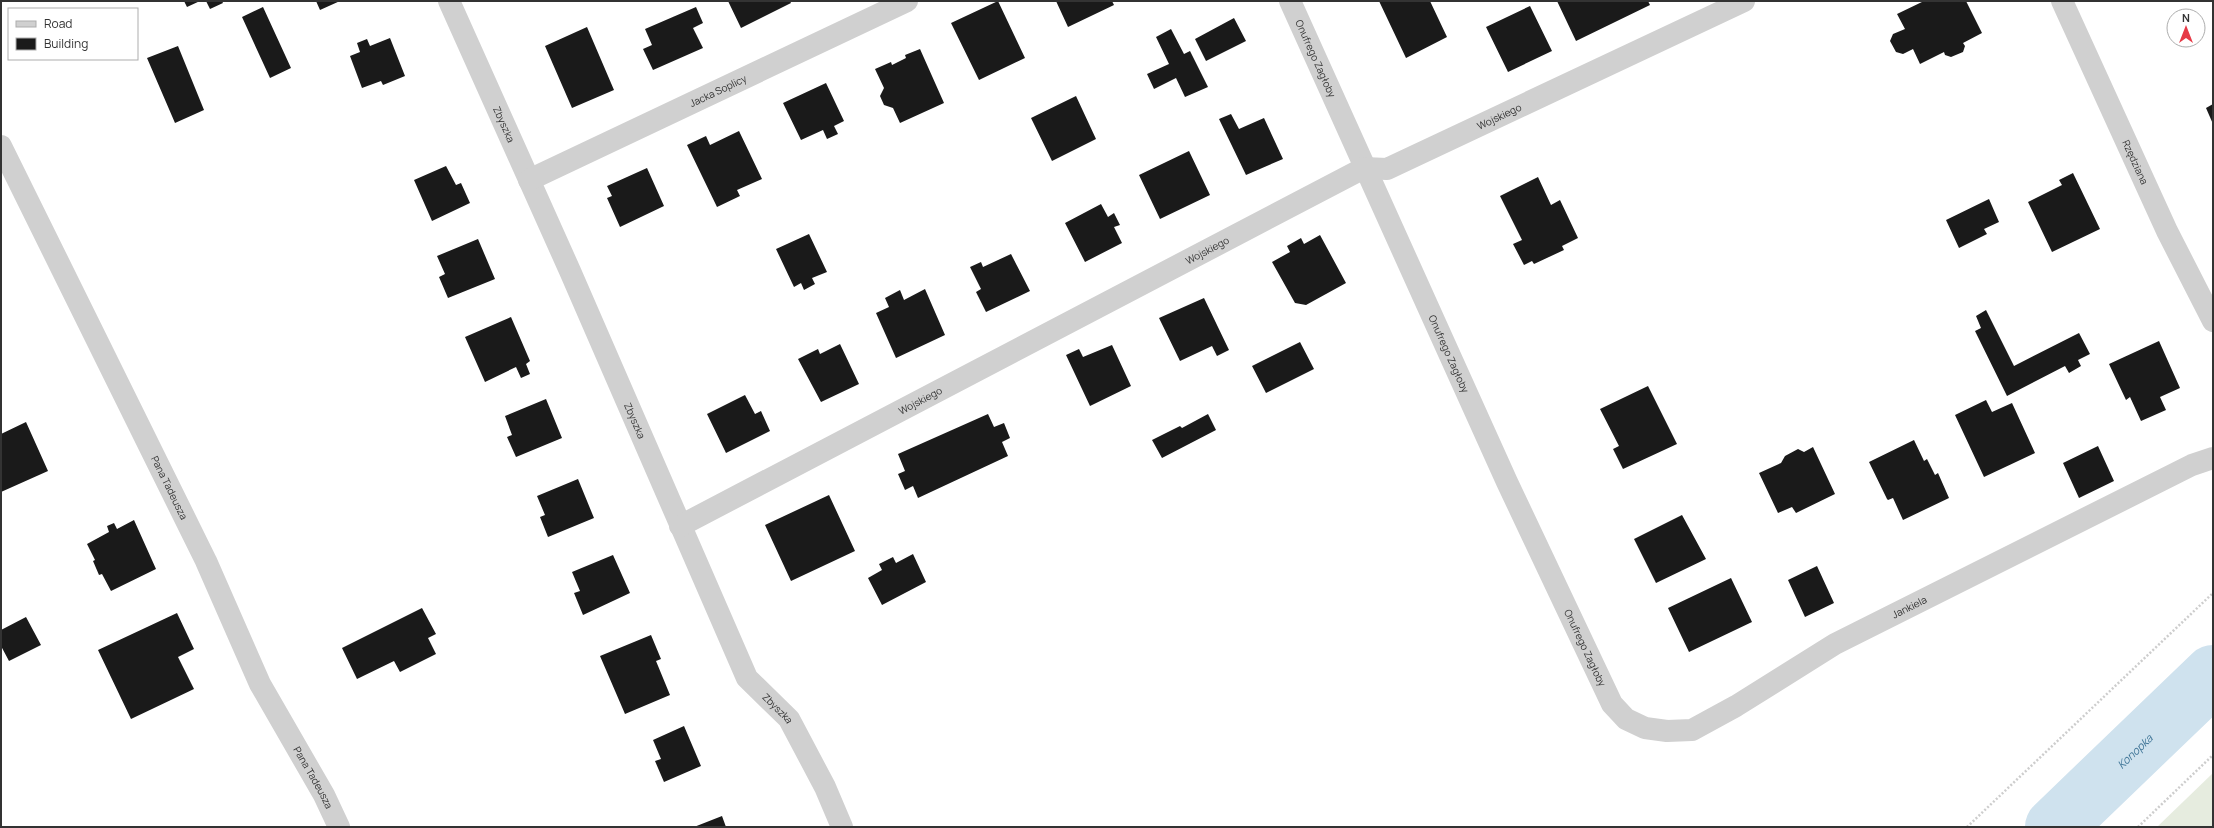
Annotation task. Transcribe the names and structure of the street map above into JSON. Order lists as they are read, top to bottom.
{
  "streets": {
    "street": [
      "Onufrego Zagłoby",
      "Jacka Soplicy",
      "Wojskiego",
      "Zbyszka",
      "Rzędziana",
      "Pana Tadeusza",
      "Jankiela"
    ]
  },
  "crossings": [
    ["Onufrego Zagłoby", "Wojskiego"],
    ["Onufrego Zagłoby", "Jankiela"],
    ["Jacka Soplicy", "Zbyszka"],
    ["Wojskiego", "Zbyszka"]
  ],
  "water": ["Konopka"],
  "legend": ["Road", "Building"],
  "north": "top"
}
